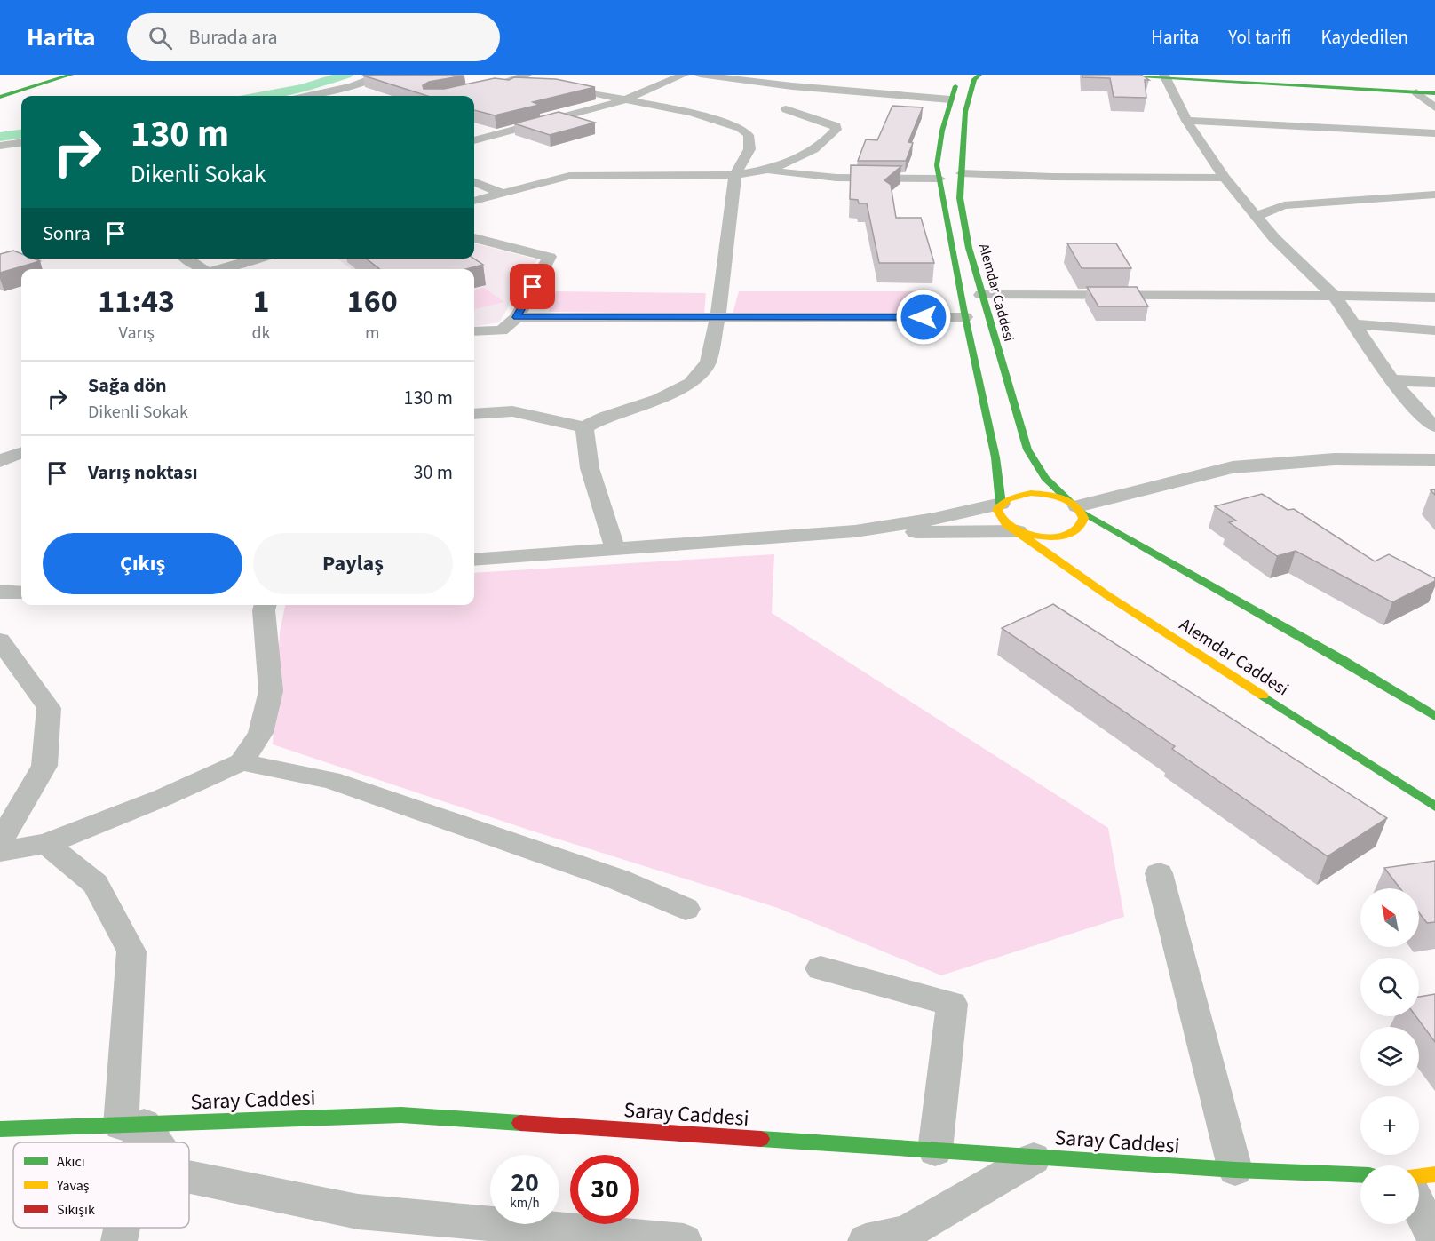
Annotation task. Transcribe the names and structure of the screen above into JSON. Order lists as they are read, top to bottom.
{
  "streets": {
    "main road": ["Alemdar Caddesi", "Saray Caddesi"]
  },
  "legend": ["Akıcı", "Yavaş", "Sıkışık"],
  "north": "top left",
  "page": {
    "header": "Harita",
    "search": "Burada ara",
    "nav": ["Harita", "Yol tarifi", "Kaydedilen"],
    "turn": ["130 m", "Dikenli Sokak"],
    "then": "Sonra",
    "eta": [
      "11:43",
      "Varış",
      "1",
      "dk",
      "160",
      "m"
    ],
    "list": [
      {
        "name": "Sağa dön",
        "note": "Dikenli Sokak",
        "value": "130 m"
      },
      {
        "name": "Varış noktası",
        "value": "30 m"
      }
    ],
    "buttons": ["Çıkış", "Paylaş"],
    "map_buttons": ["+", "−"],
    "speed": "20 km/h",
    "limit": "30"
  }
}
